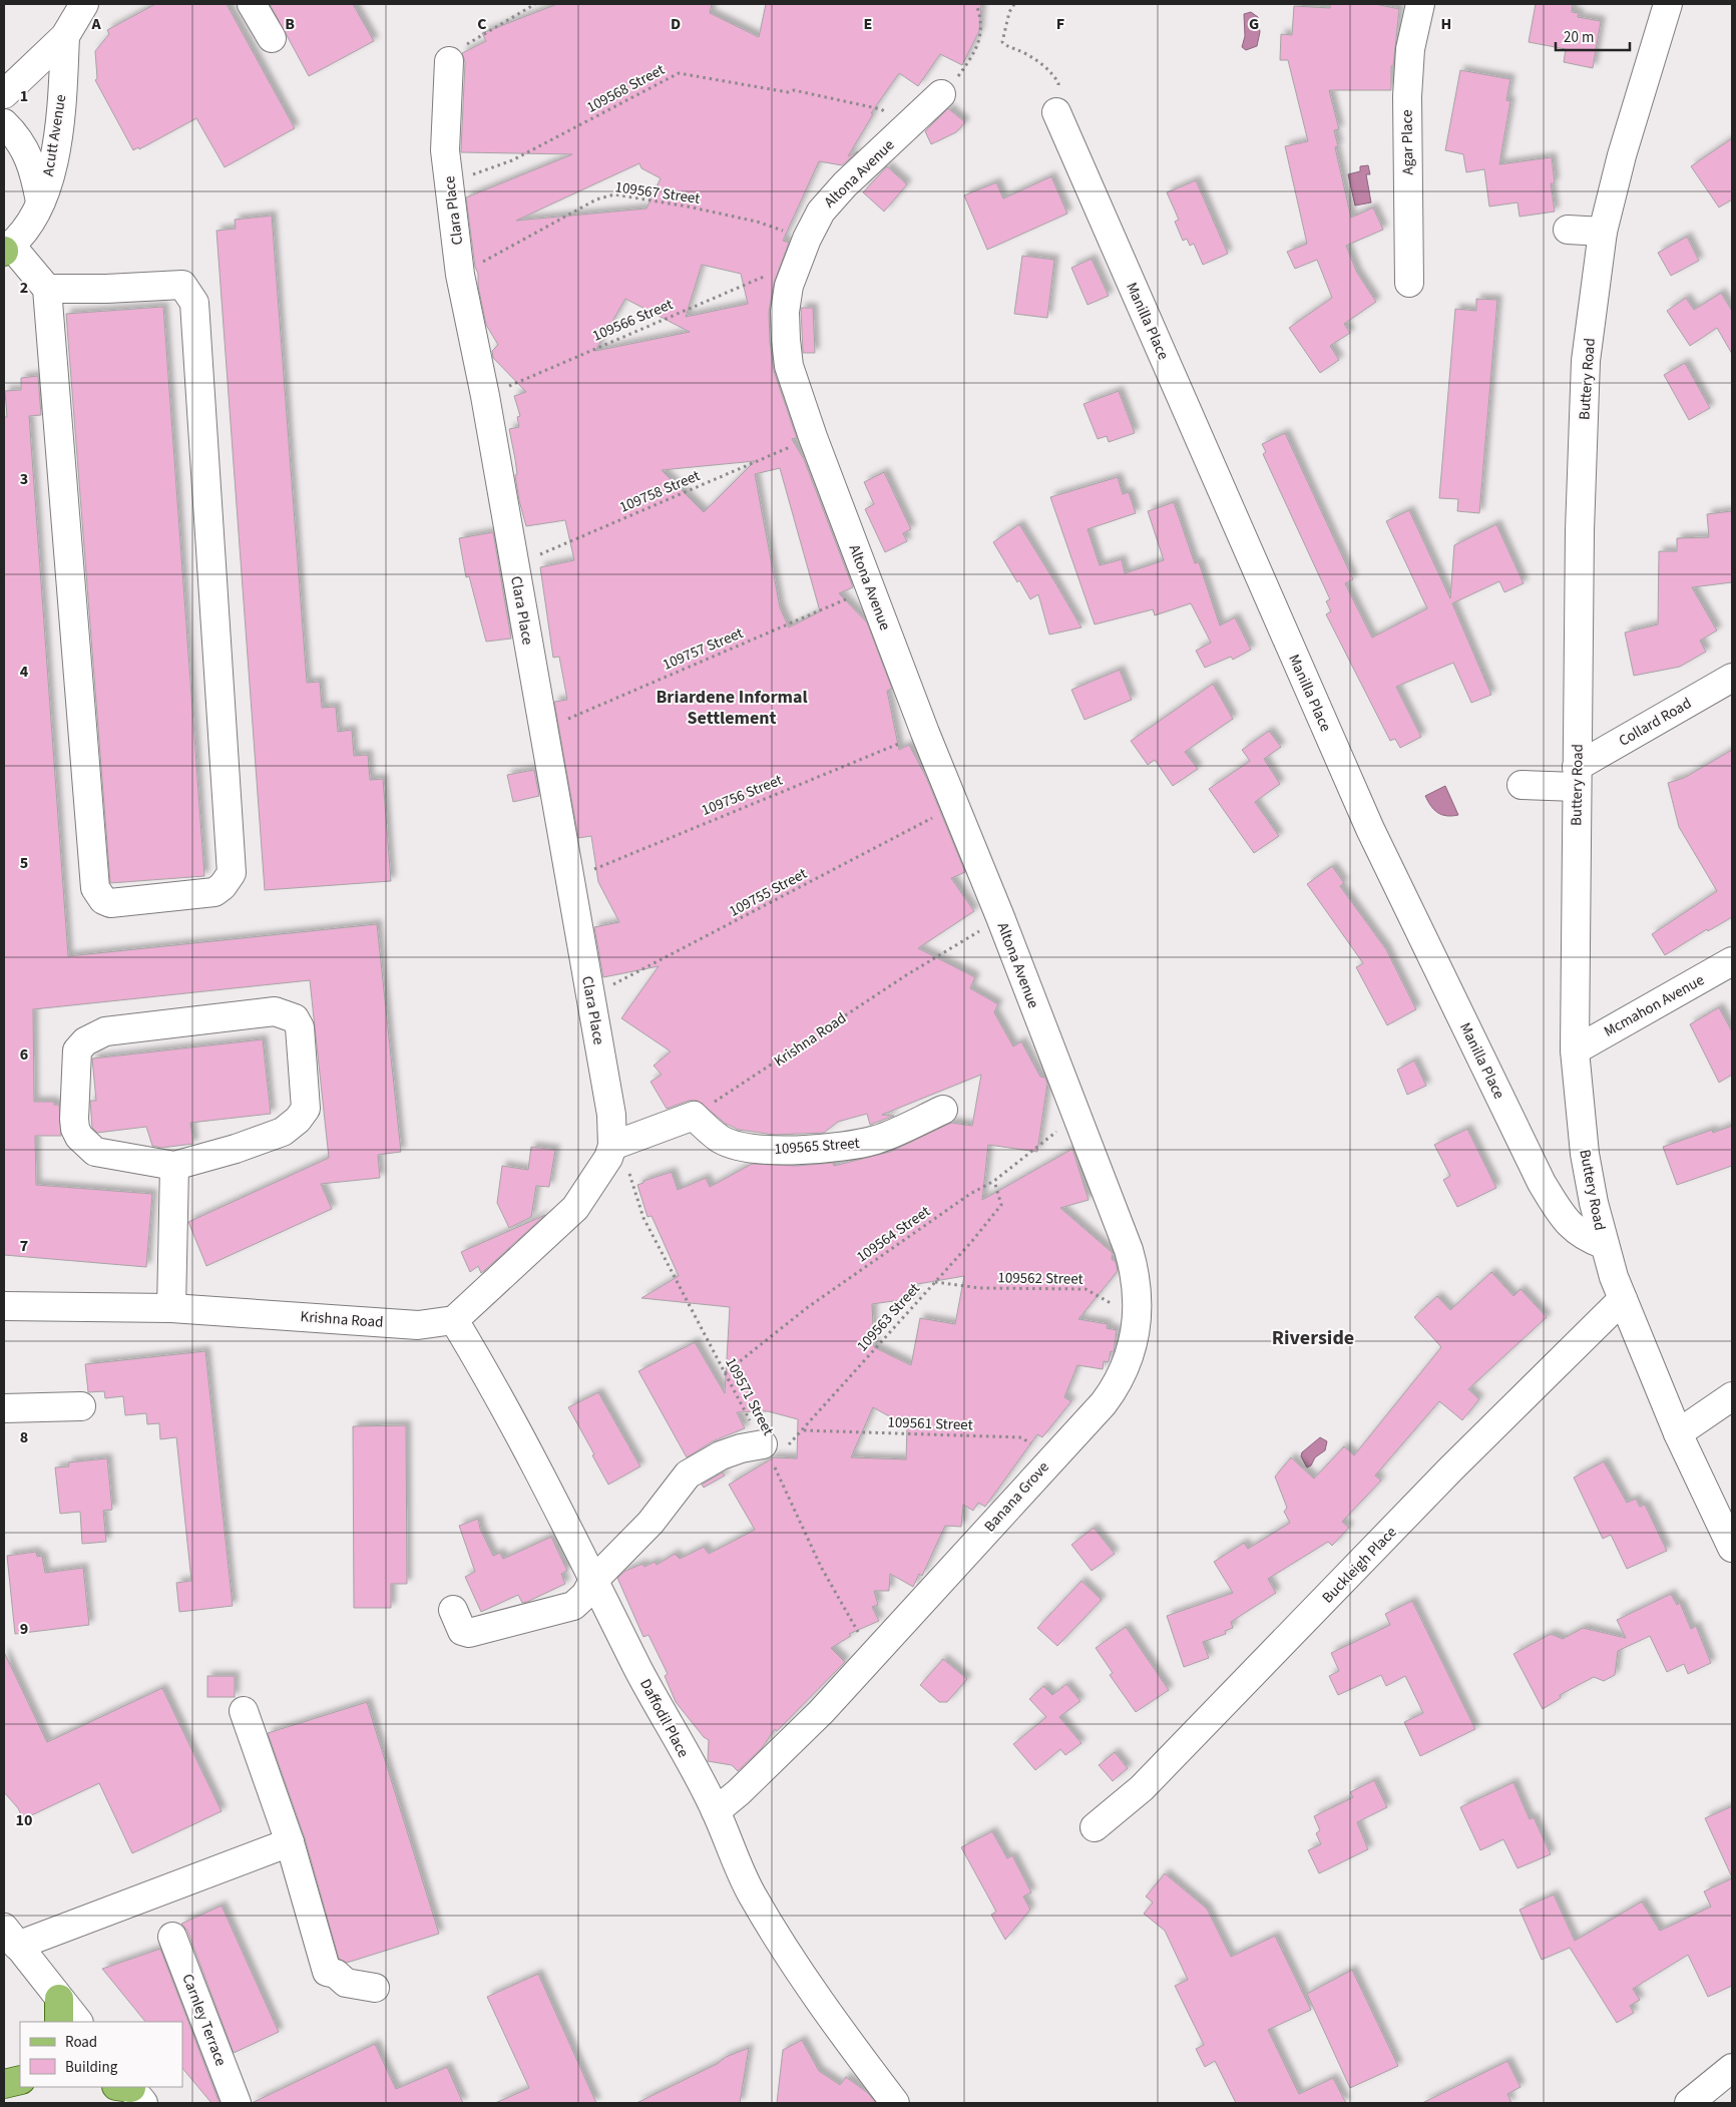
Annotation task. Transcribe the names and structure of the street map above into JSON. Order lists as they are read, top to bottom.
{
  "streets": {
    "street": [
      "Acutt Avenue",
      "Agar Place",
      "Altona Avenue",
      "Clara Place",
      "Manilla Place",
      "Buttery Road",
      "Collard Road",
      "Mcmahon Avenue",
      "Krishna Road",
      "109565 Street",
      "Banana Grove",
      "Buckleigh Place",
      "Daffodil Place",
      "Carnley Terrace"
    ],
    "path": [
      "109568 Street",
      "109567 Street",
      "109566 Street",
      "109758 Street",
      "109757 Street",
      "109756 Street",
      "109755 Street",
      "109564 Street",
      "109562 Street",
      "109563 Street",
      "109571 Street",
      "109561 Street"
    ]
  },
  "crossings": [
    ["109568 Street", "Altona Avenue"],
    ["109568 Street", "Clara Place"],
    ["Altona Avenue", "109567 Street"],
    ["Altona Avenue", "109566 Street"],
    ["Altona Avenue", "109758 Street"],
    ["Altona Avenue", "109757 Street"],
    ["Altona Avenue", "109756 Street"],
    ["Altona Avenue", "109755 Street"],
    ["Altona Avenue", "Krishna Road"],
    ["Altona Avenue", "109564 Street"],
    ["Altona Avenue", "Banana Grove"],
    ["109567 Street", "Clara Place"],
    ["Clara Place", "109566 Street"],
    ["Clara Place", "109758 Street"],
    ["Clara Place", "109757 Street"],
    ["Clara Place", "109756 Street"],
    ["Clara Place", "109755 Street"],
    ["Clara Place", "109571 Street"],
    ["Manilla Place", "Buttery Road"],
    ["Buttery Road", "Collard Road"],
    ["Buttery Road", "Mcmahon Avenue"],
    ["Buttery Road", "Buckleigh Place"],
    ["Krishna Road", "109565 Street"],
    ["Krishna Road", "Daffodil Place"],
    ["109564 Street", "109563 Street"],
    ["109564 Street", "109571 Street"],
    ["109564 Street", "Banana Grove"],
    ["109562 Street", "109563 Street"],
    ["109562 Street", "Banana Grove"],
    ["109563 Street", "109571 Street"],
    ["109563 Street", "109561 Street"],
    ["109571 Street", "Banana Grove"],
    ["109561 Street", "Banana Grove"],
    ["Banana Grove", "Daffodil Place"]
  ],
  "districts": ["Briardene Informal Settlement", "Riverside"],
  "legend": ["Road", "Building"],
  "scale_bar": "20 m",
  "grid": {
    "columns": [
      "A",
      "B",
      "C",
      "D",
      "E",
      "F",
      "G",
      "H"
    ],
    "rows": [
      "1",
      "2",
      "3",
      "4",
      "5",
      "6",
      "7",
      "8",
      "9",
      "10"
    ]
  }
}
